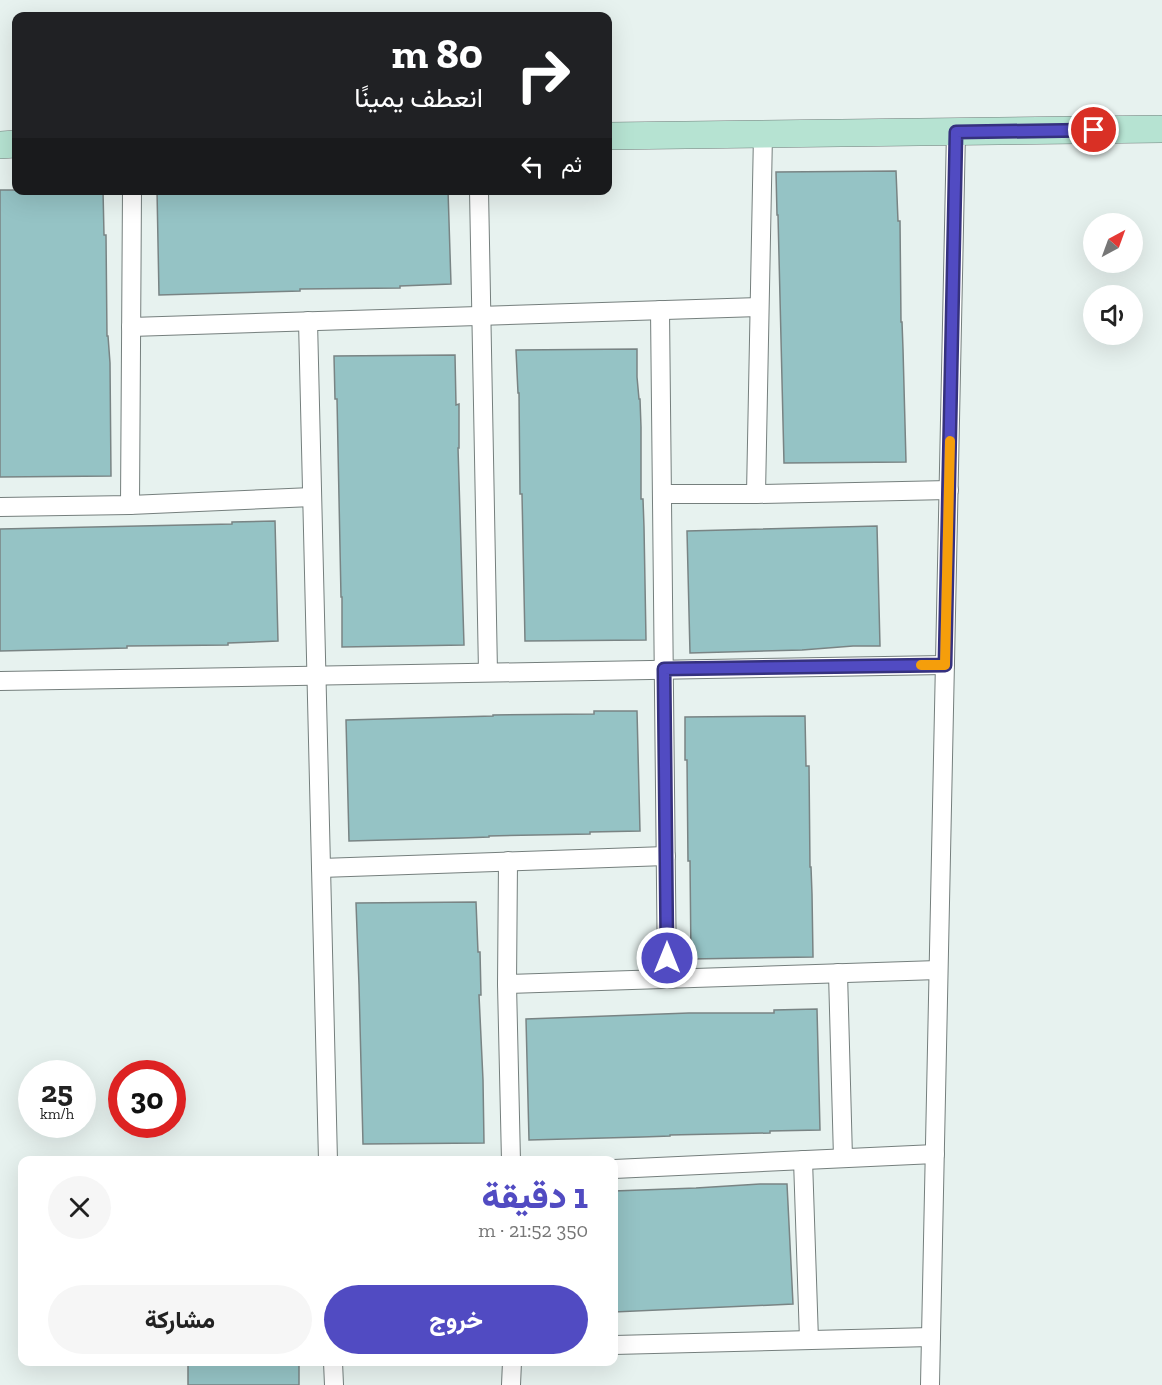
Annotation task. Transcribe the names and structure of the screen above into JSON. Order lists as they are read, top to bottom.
{
  "north": "top right",
  "page": {
    "turn": ["80 m", "انعطف يمينًا"],
    "then": "ثم",
    "speed": "25 km/h",
    "limit": "30",
    "heading": ["1 دقيقة", "350 m · 21:52"],
    "buttons": ["خروج", "مشاركة"]
  }
}
